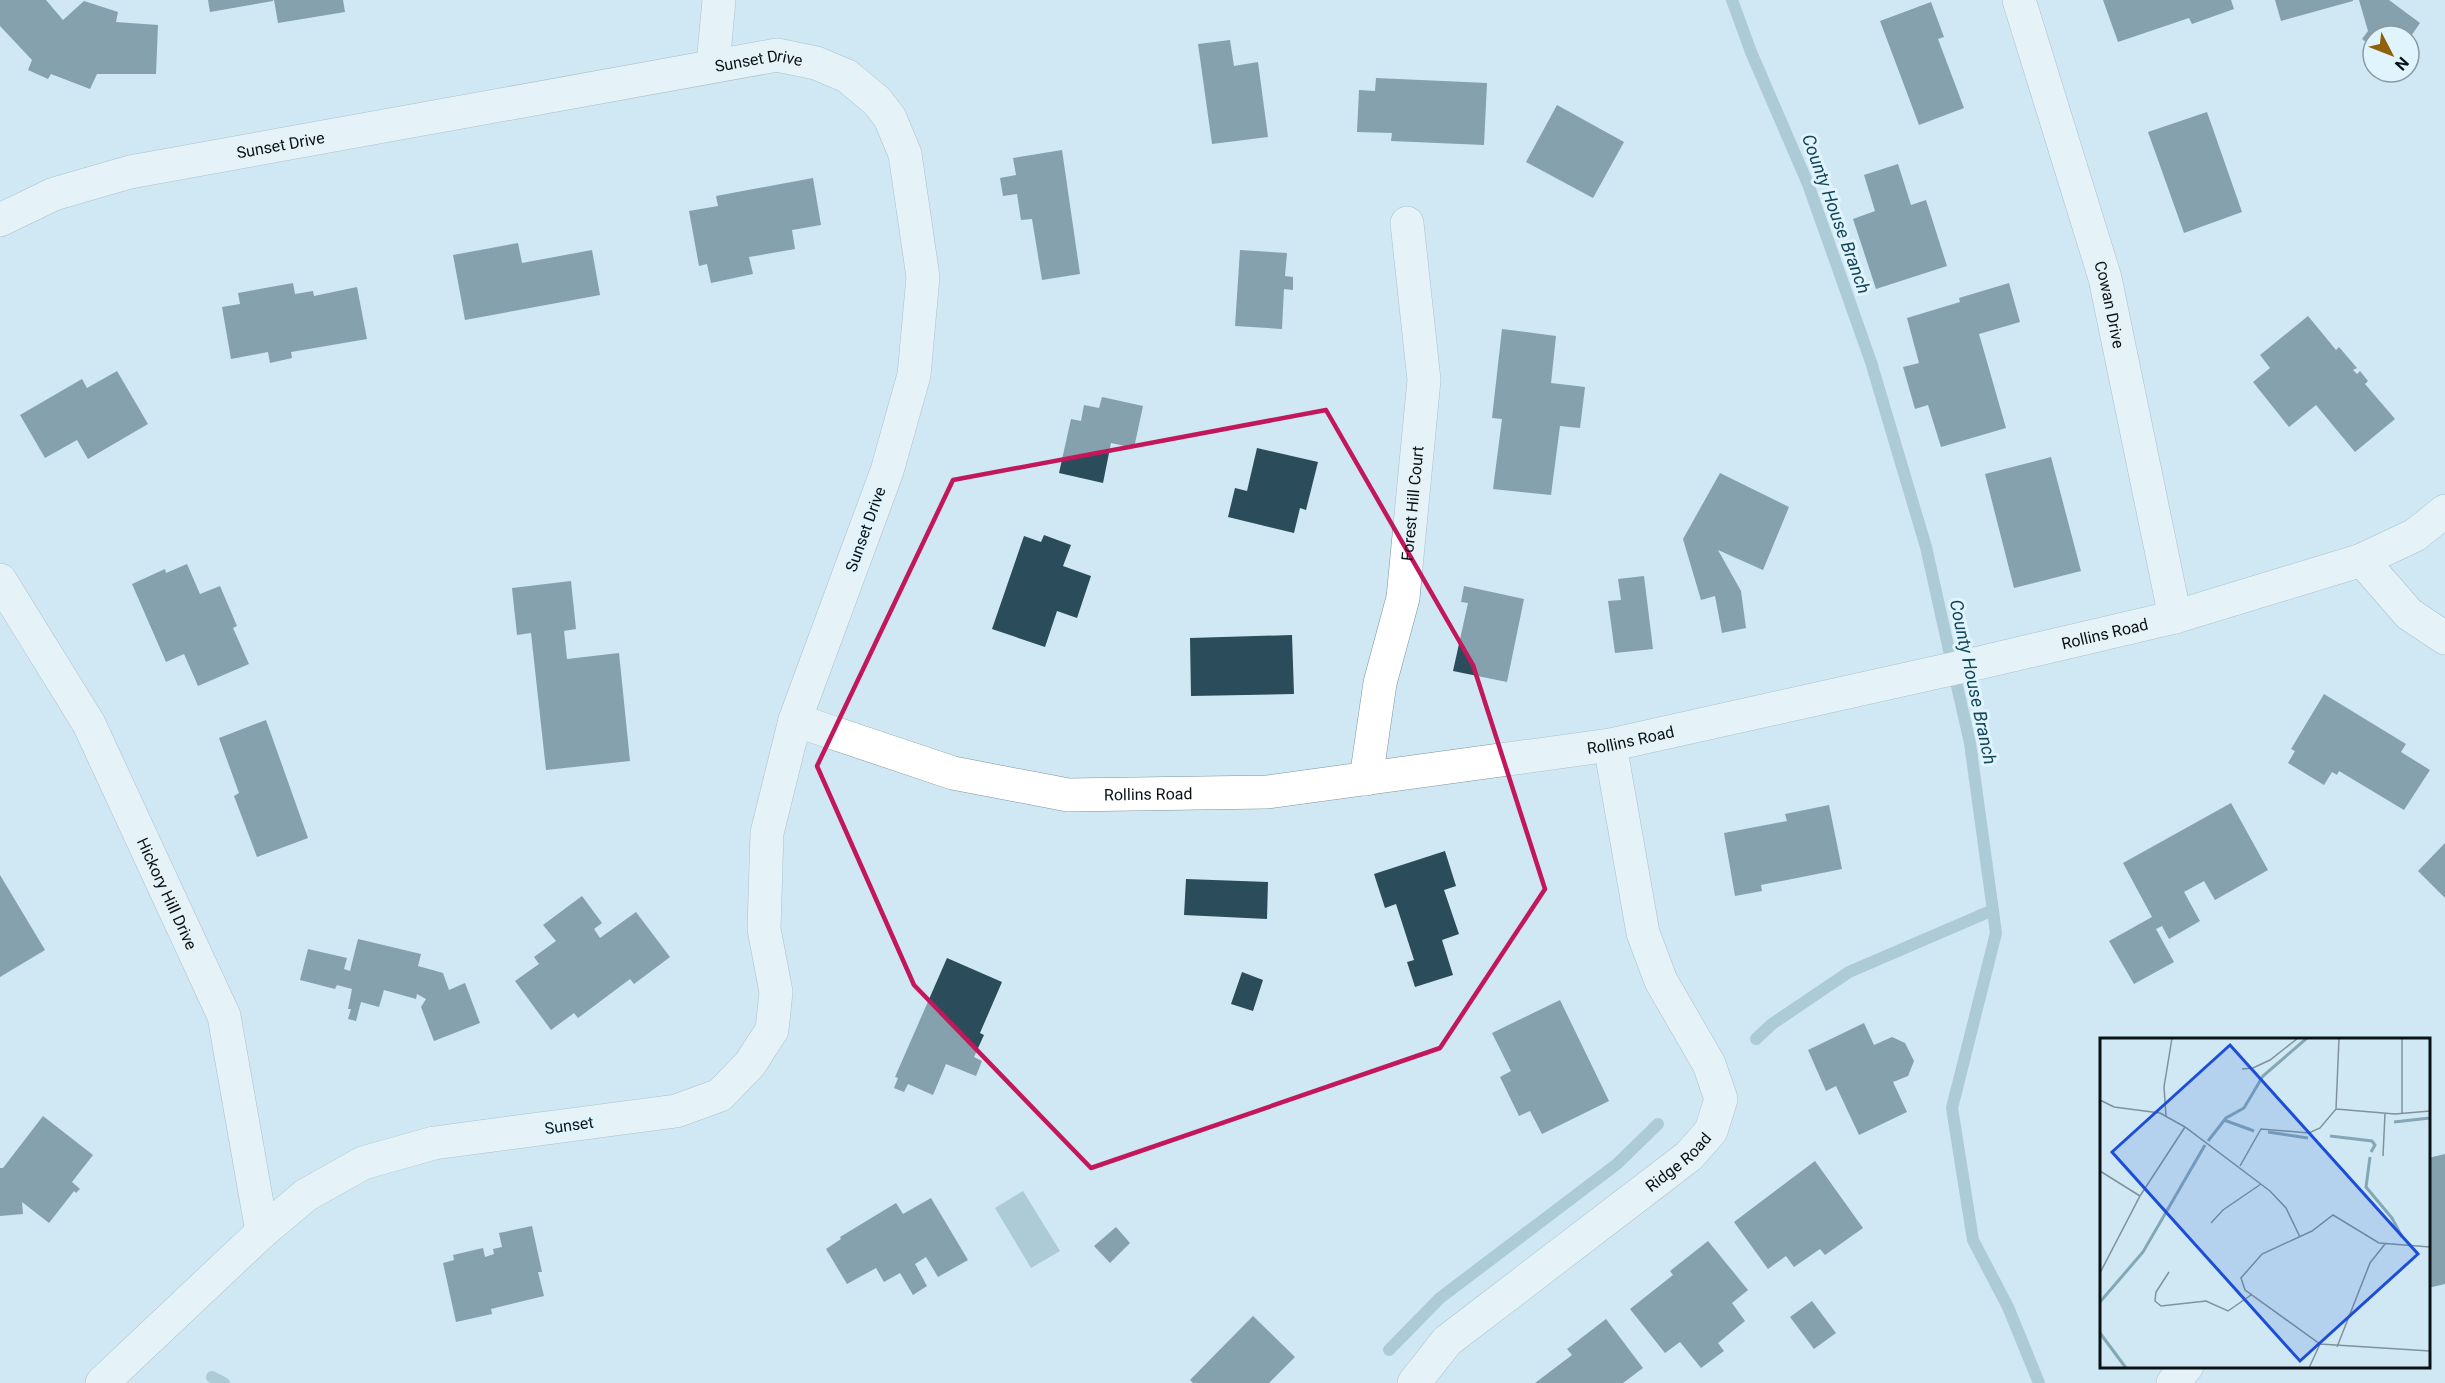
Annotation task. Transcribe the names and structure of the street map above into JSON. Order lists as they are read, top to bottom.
{
  "streets": {
    "street": [
      "Sunset Drive",
      "Cowan Drive",
      "Forest Hill Court",
      "Rollins Road",
      "Hickory Hill Drive",
      "Sunset",
      "Ridge Road"
    ]
  },
  "crossings": [
    ["Sunset Drive", "Rollins Road"],
    ["Sunset Drive", "Sunset"],
    ["Cowan Drive", "Rollins Road"],
    ["Forest Hill Court", "Rollins Road"],
    ["Rollins Road", "Sunset"],
    ["Rollins Road", "Ridge Road"],
    ["Hickory Hill Drive", "Sunset"]
  ],
  "water": ["County House Branch"],
  "north": "bottom right"
}
